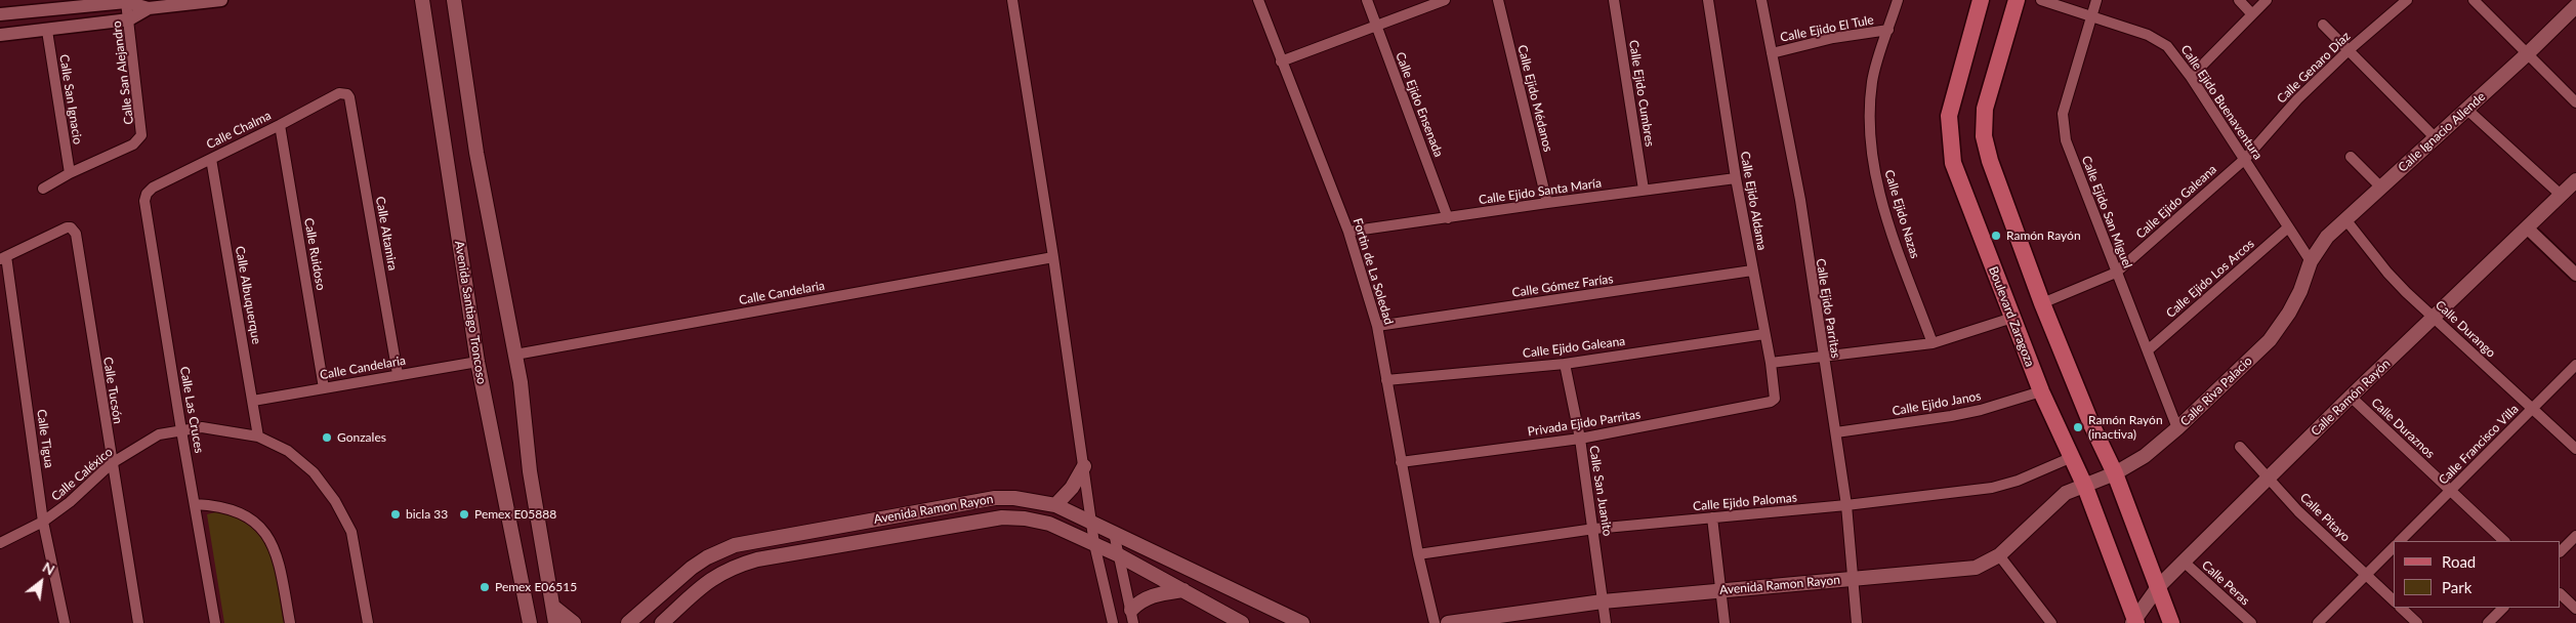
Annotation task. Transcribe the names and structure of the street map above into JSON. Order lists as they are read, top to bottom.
{
  "streets": {
    "main road": [
      "Calle Ignacio Allende",
      "Avenida Santiago Troncoso",
      "Boulevard Zaragoza",
      "Calle Riva Palacio",
      "Calle Ramón Rayón",
      "Avenida Ramon Rayon"
    ],
    "street": [
      "Calle Ejido El Tule",
      "Calle Genaro Díaz",
      "Calle San Alejandro",
      "Calle Ejido Cumbres",
      "Calle Ejido Médanos",
      "Calle San Ignacio",
      "Calle Ejido Buenaventura",
      "Calle Ejido Ensenada",
      "Calle Chalma",
      "Calle Ejido Santa María",
      "Calle Ejido Aldama",
      "Calle Ejido Galeana",
      "Calle Ejido San Miguel",
      "Calle Ejido Nazas",
      "Calle Altamira",
      "Calle Ruidoso",
      "Fortin de La Soledad",
      "Calle Ejido Los Arcos",
      "Calle Gómez Farías",
      "Calle Candelaria",
      "Calle Albuquerque",
      "Calle Ejido Parritas",
      "Calle Durango",
      "Calle Tucsón",
      "Calle Ejido Janos",
      "Calle Las Cruces",
      "Privada Ejido Parritas",
      "Calle Duraznos",
      "Calle Tigua",
      "Calle Francisco Villa",
      "Calle Caléxico",
      "Calle San Juanito",
      "Calle Ejido Palomas",
      "Calle Pitayo",
      "Calle Peras"
    ]
  },
  "crossings": [
    ["Calle Ejido El Tule", "Calle Ejido Nazas"],
    ["Calle Ejido El Tule", "Calle Ejido Parritas"],
    ["Calle Genaro Díaz", "Calle Ejido Buenaventura"],
    ["Calle Genaro Díaz", "Calle Ejido Galeana"],
    ["Calle San Alejandro", "Calle San Ignacio"],
    ["Calle Ejido Cumbres", "Calle Ejido Santa María"],
    ["Calle Ejido Médanos", "Calle Ejido Santa María"],
    ["Calle Ejido Buenaventura", "Calle Ignacio Allende"],
    ["Calle Ejido Buenaventura", "Calle Ejido Galeana"],
    ["Calle Ejido Buenaventura", "Calle Ejido San Miguel"],
    ["Calle Ejido Buenaventura", "Calle Ejido Los Arcos"],
    ["Calle Ejido Buenaventura", "Calle Riva Palacio"],
    ["Calle Ejido Ensenada", "Calle Ejido Santa María"],
    ["Calle Chalma", "Calle Altamira"],
    ["Calle Chalma", "Calle Ruidoso"],
    ["Calle Chalma", "Calle Albuquerque"],
    ["Calle Chalma", "Calle Las Cruces"],
    ["Calle Ignacio Allende", "Calle Durango"],
    ["Calle Ignacio Allende", "Calle Riva Palacio"],
    ["Calle Ejido Santa María", "Calle Ejido Aldama"],
    ["Calle Ejido Santa María", "Fortin de La Soledad"],
    ["Calle Ejido Aldama", "Calle Ejido Galeana"],
    ["Calle Ejido Aldama", "Calle Gómez Farías"],
    ["Calle Ejido Aldama", "Privada Ejido Parritas"],
    ["Calle Ejido Galeana", "Calle Ejido San Miguel"],
    ["Calle Ejido Galeana", "Fortin de La Soledad"],
    ["Calle Ejido Galeana", "Calle San Juanito"],
    ["Calle Ejido San Miguel", "Calle Ejido Los Arcos"],
    ["Calle Ejido San Miguel", "Calle Riva Palacio"],
    ["Calle Altamira", "Calle Candelaria"],
    ["Calle Ruidoso", "Calle Candelaria"],
    ["Fortin de La Soledad", "Calle Gómez Farías"],
    ["Fortin de La Soledad", "Privada Ejido Parritas"],
    ["Fortin de La Soledad", "Calle Ejido Palomas"],
    ["Calle Candelaria", "Calle Albuquerque"],
    ["Calle Candelaria", "Avenida Santiago Troncoso"],
    ["Calle Albuquerque", "Calle Caléxico"],
    ["Calle Ejido Parritas", "Calle Ejido Janos"],
    ["Calle Ejido Parritas", "Calle Ejido Palomas"],
    ["Calle Ejido Parritas", "Avenida Ramon Rayon"],
    ["Boulevard Zaragoza", "Calle Riva Palacio"],
    ["Boulevard Zaragoza", "Calle Ramón Rayón"],
    ["Boulevard Zaragoza", "Calle Ejido Janos"],
    ["Boulevard Zaragoza", "Calle Ejido Palomas"],
    ["Boulevard Zaragoza", "Avenida Ramon Rayon"],
    ["Calle Durango", "Calle Ramón Rayón"],
    ["Calle Durango", "Calle Francisco Villa"],
    ["Calle Tucsón", "Calle Tigua"],
    ["Calle Tucsón", "Calle Caléxico"],
    ["Calle Riva Palacio", "Avenida Ramon Rayon"],
    ["Calle Ramón Rayón", "Calle Duraznos"],
    ["Calle Ramón Rayón", "Calle Pitayo"],
    ["Calle Ramón Rayón", "Calle Peras"],
    ["Calle Las Cruces", "Calle Caléxico"],
    ["Privada Ejido Parritas", "Calle San Juanito"],
    ["Calle Duraznos", "Calle Francisco Villa"],
    ["Calle Tigua", "Calle Caléxico"],
    ["Calle San Juanito", "Calle Ejido Palomas"],
    ["Calle San Juanito", "Avenida Ramon Rayon"]
  ],
  "places": [
    "Ramón Rayón",
    "Ramón Rayón (inactiva)",
    "Gonzales",
    "bicla 33",
    "Pemex E05888",
    "Pemex E06515"
  ],
  "legend": ["Road", "Park"],
  "north": "top right"
}
